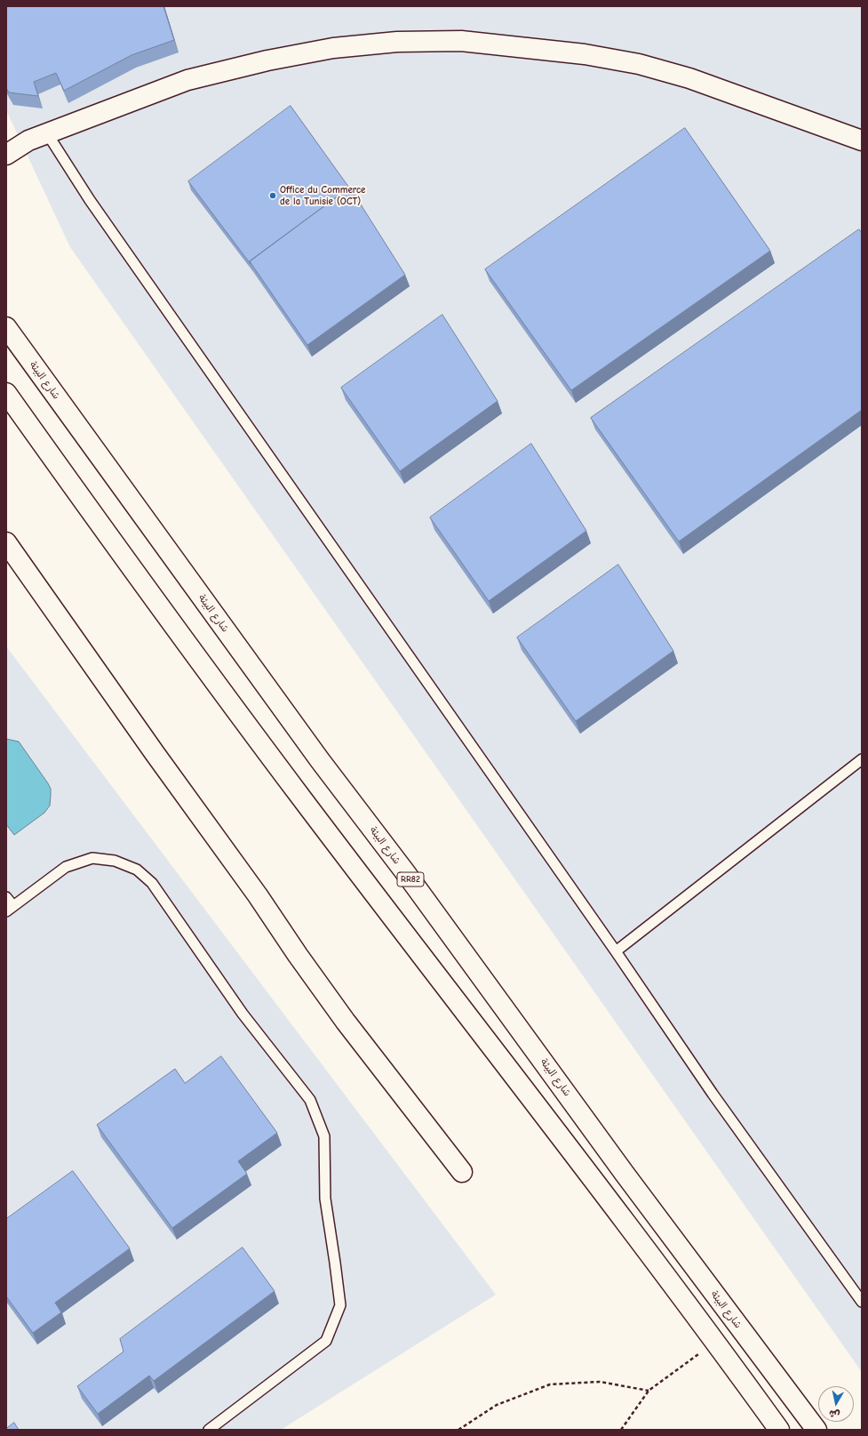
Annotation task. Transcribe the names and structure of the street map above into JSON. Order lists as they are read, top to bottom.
{
  "streets": {
    "main road": ["شارع البيئة", "RR82"]
  },
  "places": ["Office du Commerce de la Tunisie (OCT)"],
  "north": "bottom"
}
